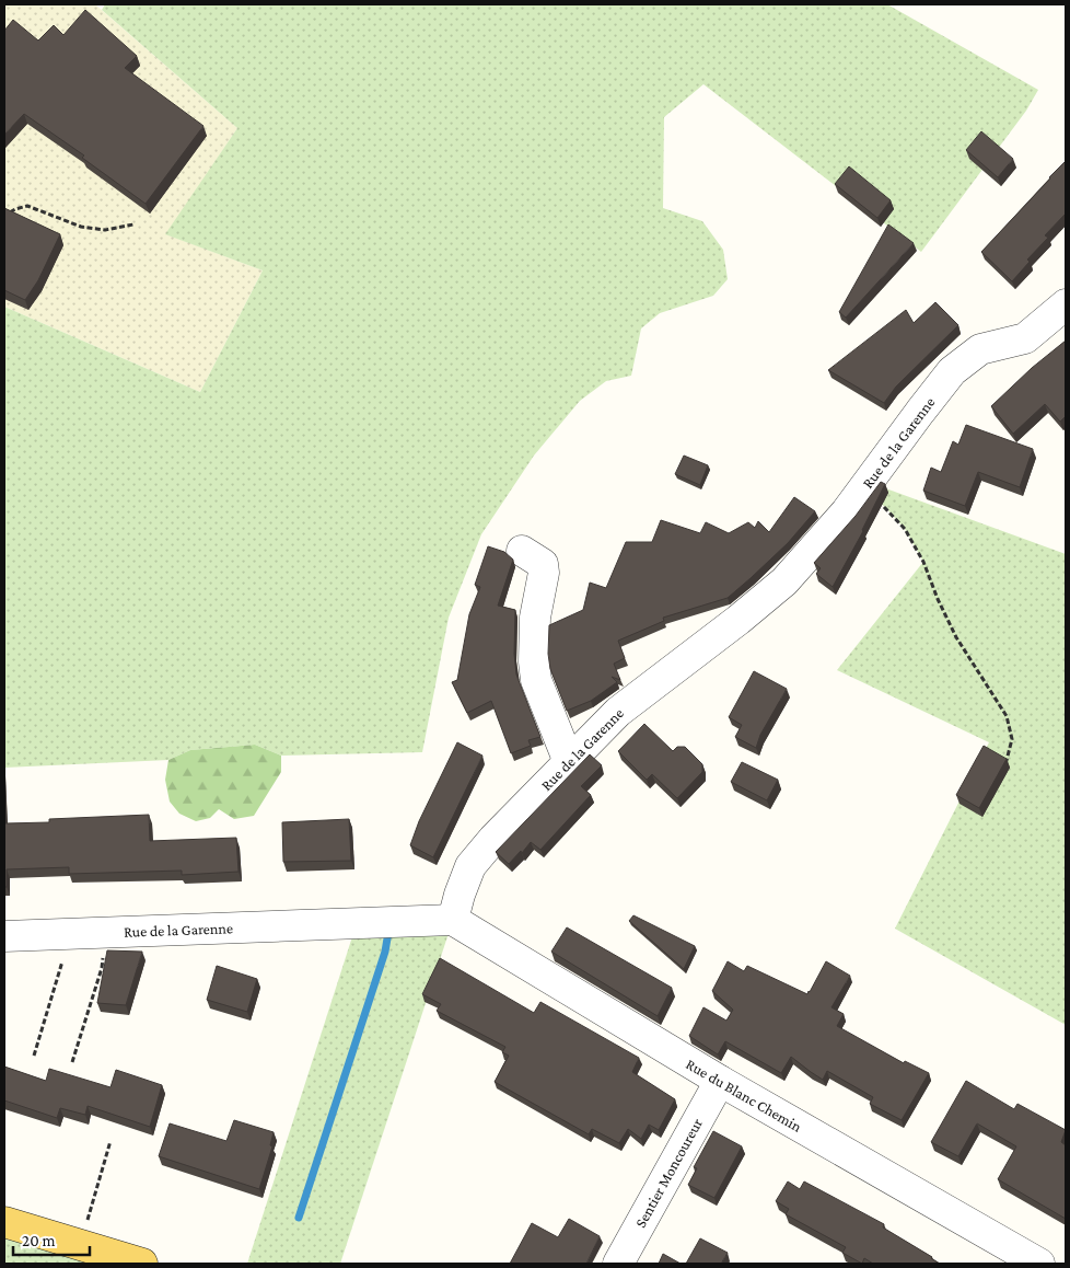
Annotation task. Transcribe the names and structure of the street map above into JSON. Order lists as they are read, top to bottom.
{
  "streets": {
    "street": ["Rue de la Garenne", "Rue du Blanc Chemin", "Sentier Moncoureur"]
  },
  "crossings": [
    ["Rue de la Garenne", "Rue du Blanc Chemin"],
    ["Rue du Blanc Chemin", "Sentier Moncoureur"]
  ],
  "scale_bar": "20 m"
}
